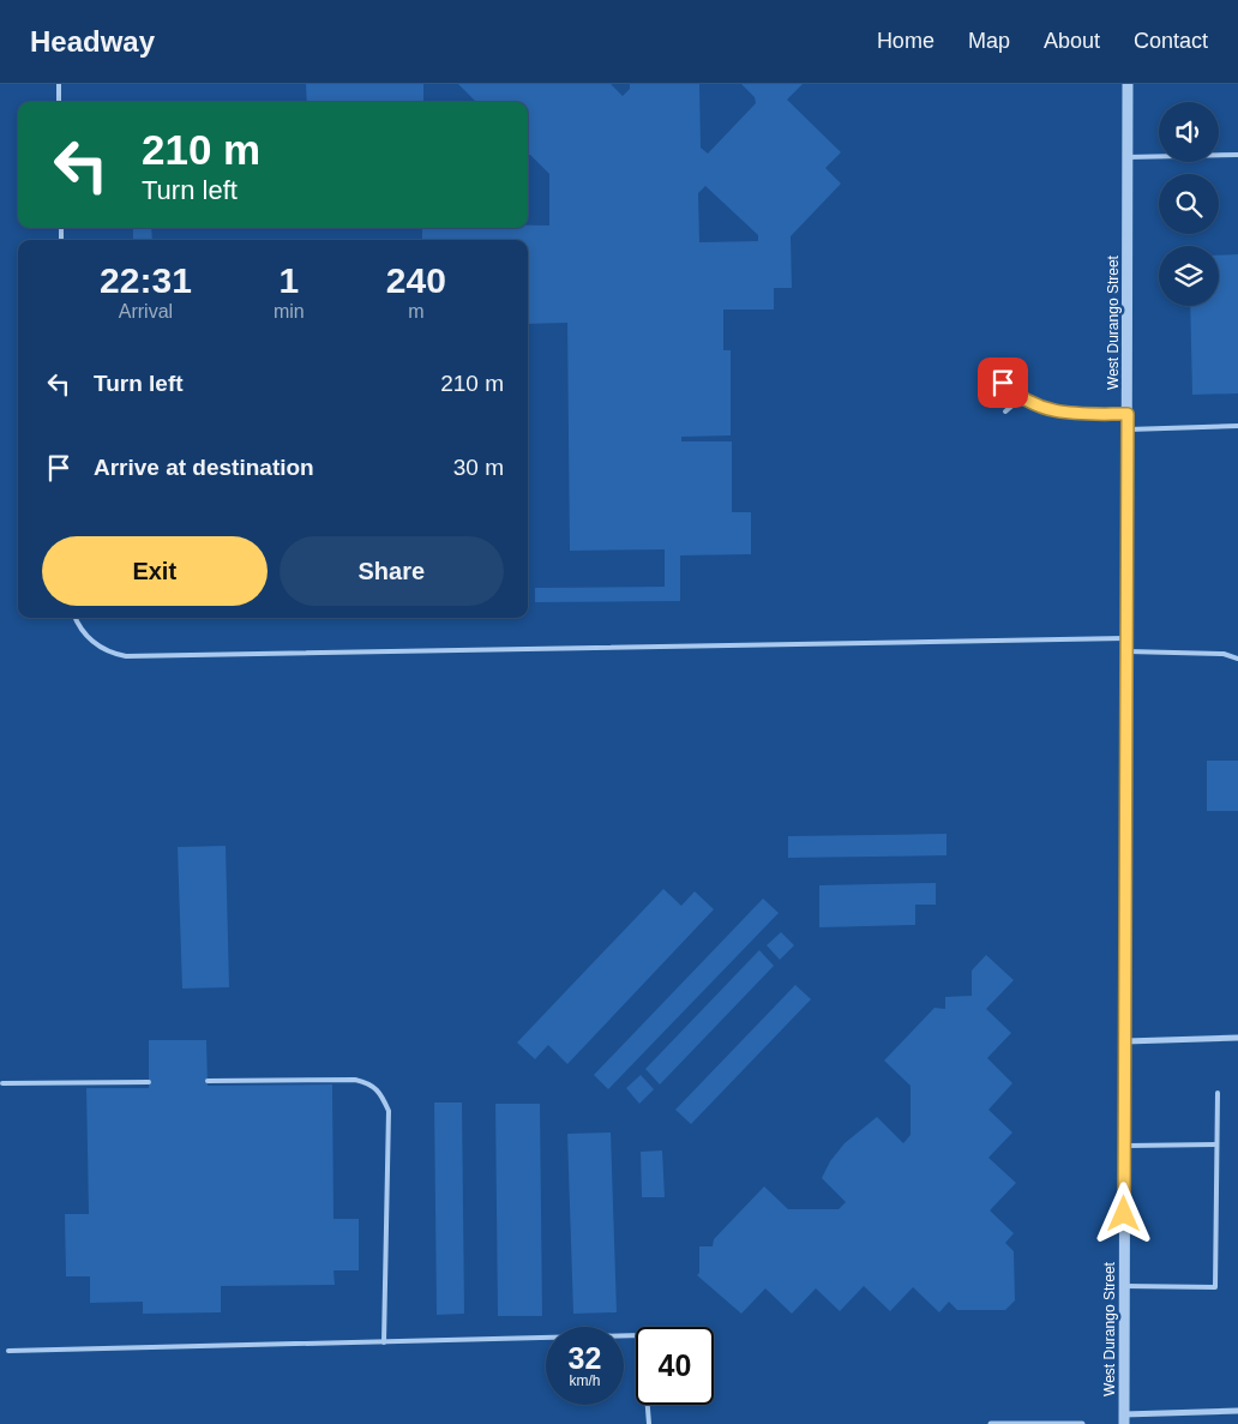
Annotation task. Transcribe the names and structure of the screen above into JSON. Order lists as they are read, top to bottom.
{
  "streets": {
    "street": ["West Durango Street"]
  },
  "page": {
    "header": "Headway",
    "nav": [
      "Home",
      "Map",
      "About",
      "Contact"
    ],
    "turn": ["210 m", "Turn left"],
    "eta": [
      "22:31",
      "Arrival",
      "1",
      "min",
      "240",
      "m"
    ],
    "list": [
      {
        "name": "Turn left",
        "value": "210 m"
      },
      {
        "name": "Arrive at destination",
        "value": "30 m"
      }
    ],
    "buttons": ["Exit", "Share"],
    "speed": "32 km/h",
    "limit": "40"
  }
}
